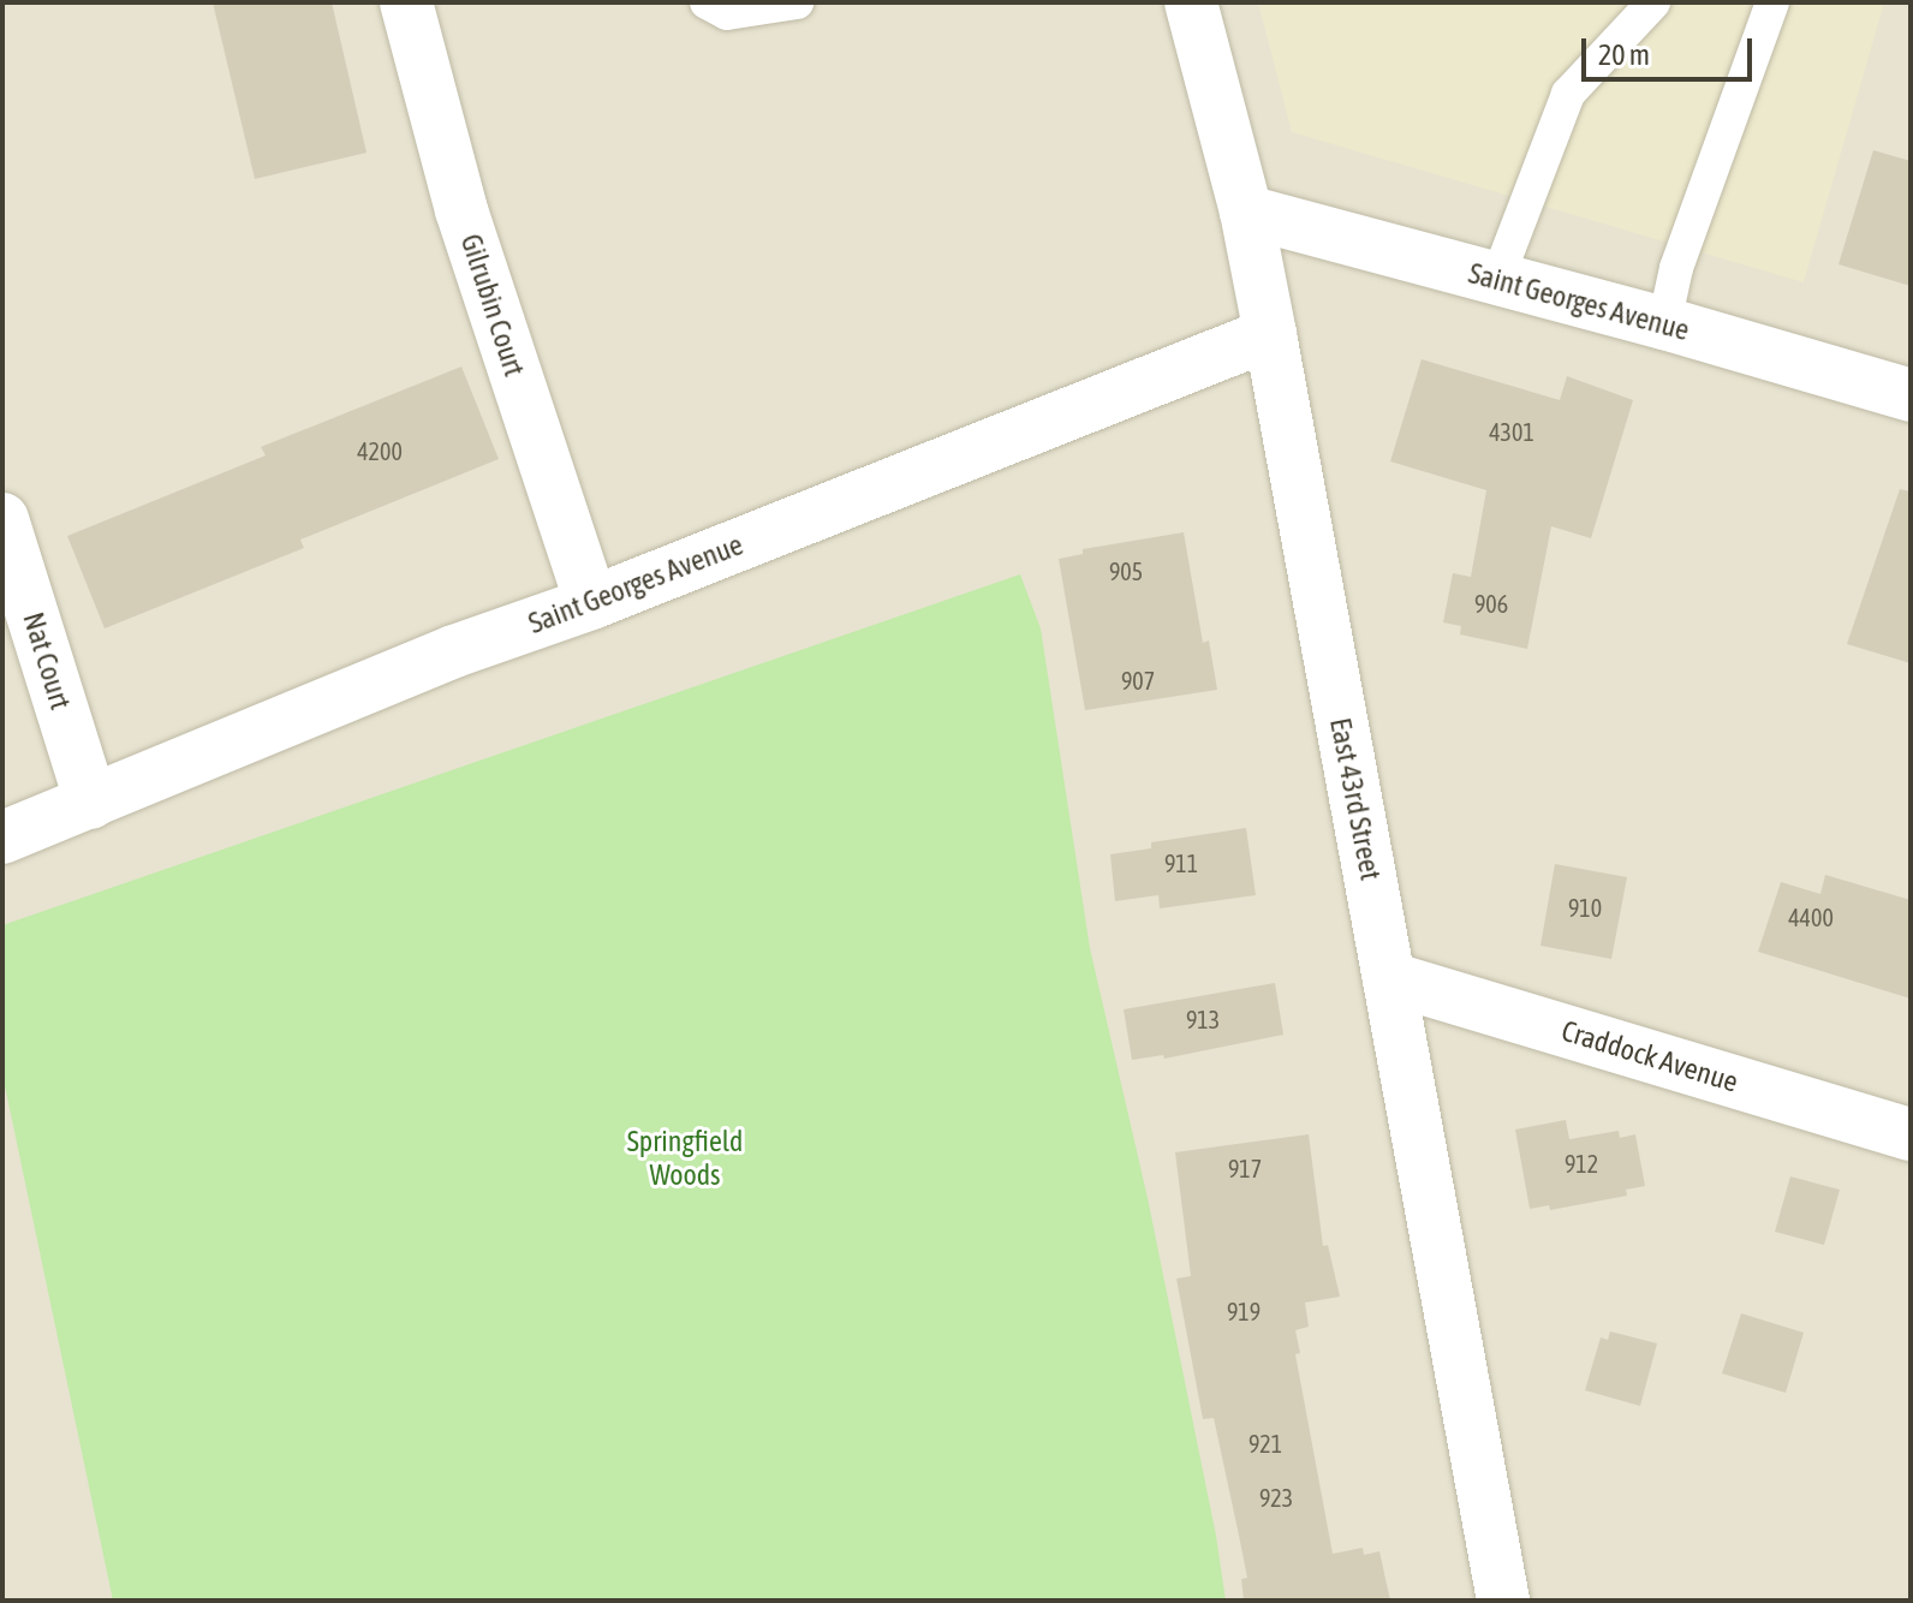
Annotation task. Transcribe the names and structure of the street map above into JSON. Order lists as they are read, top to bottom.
{
  "streets": {
    "street": [
      "Saint Georges Avenue",
      "Gilrubin Court",
      "Nat Court",
      "East 43rd Street",
      "Craddock Avenue"
    ]
  },
  "crossings": [
    ["Saint Georges Avenue", "Gilrubin Court"],
    ["Saint Georges Avenue", "Nat Court"],
    ["Saint Georges Avenue", "East 43rd Street"],
    ["East 43rd Street", "Craddock Avenue"]
  ],
  "parks": ["Springfield Woods"],
  "house_numbers": [
    "4301",
    "4200",
    "905",
    "906",
    "907",
    "911",
    "910",
    "4400",
    "913",
    "912",
    "917",
    "919",
    "921",
    "923"
  ],
  "scale_bar": "20 m"
}
